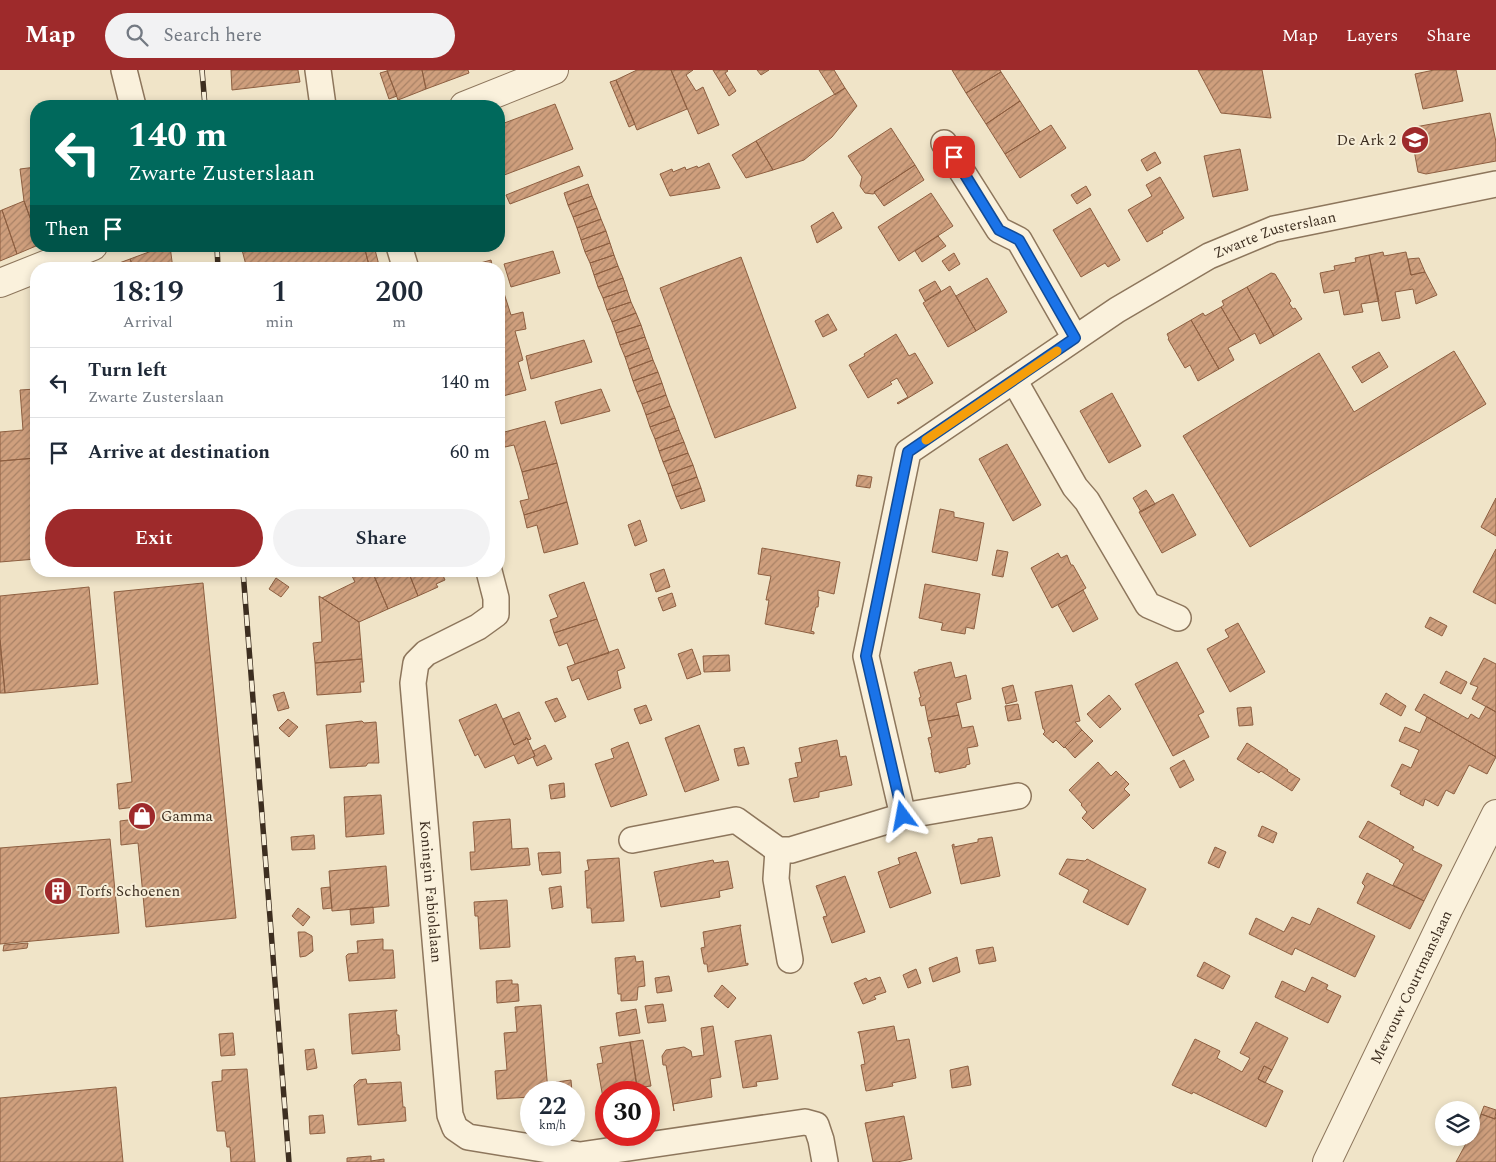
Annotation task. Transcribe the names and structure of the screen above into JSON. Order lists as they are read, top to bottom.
{
  "streets": {
    "street": ["Zwarte Zusterslaan", "Koningin Fabiolalaan", "Mevrouw Courtmanslaan"]
  },
  "places": {
    "school or university": ["De Ark 2"],
    "shop": ["Gamma"],
    "building": ["Torfs Schoenen"]
  },
  "page": {
    "header": "Map",
    "search": "Search here",
    "nav": ["Map", "Layers", "Share"],
    "turn": ["140 m", "Zwarte Zusterslaan"],
    "then": "Then",
    "eta": [
      "18:19",
      "Arrival",
      "1",
      "min",
      "200",
      "m"
    ],
    "list": [
      {
        "name": "Turn left",
        "note": "Zwarte Zusterslaan",
        "value": "140 m"
      },
      {
        "name": "Arrive at destination",
        "value": "60 m"
      }
    ],
    "buttons": ["Exit", "Share"],
    "speed": "22 km/h",
    "limit": "30"
  }
}
